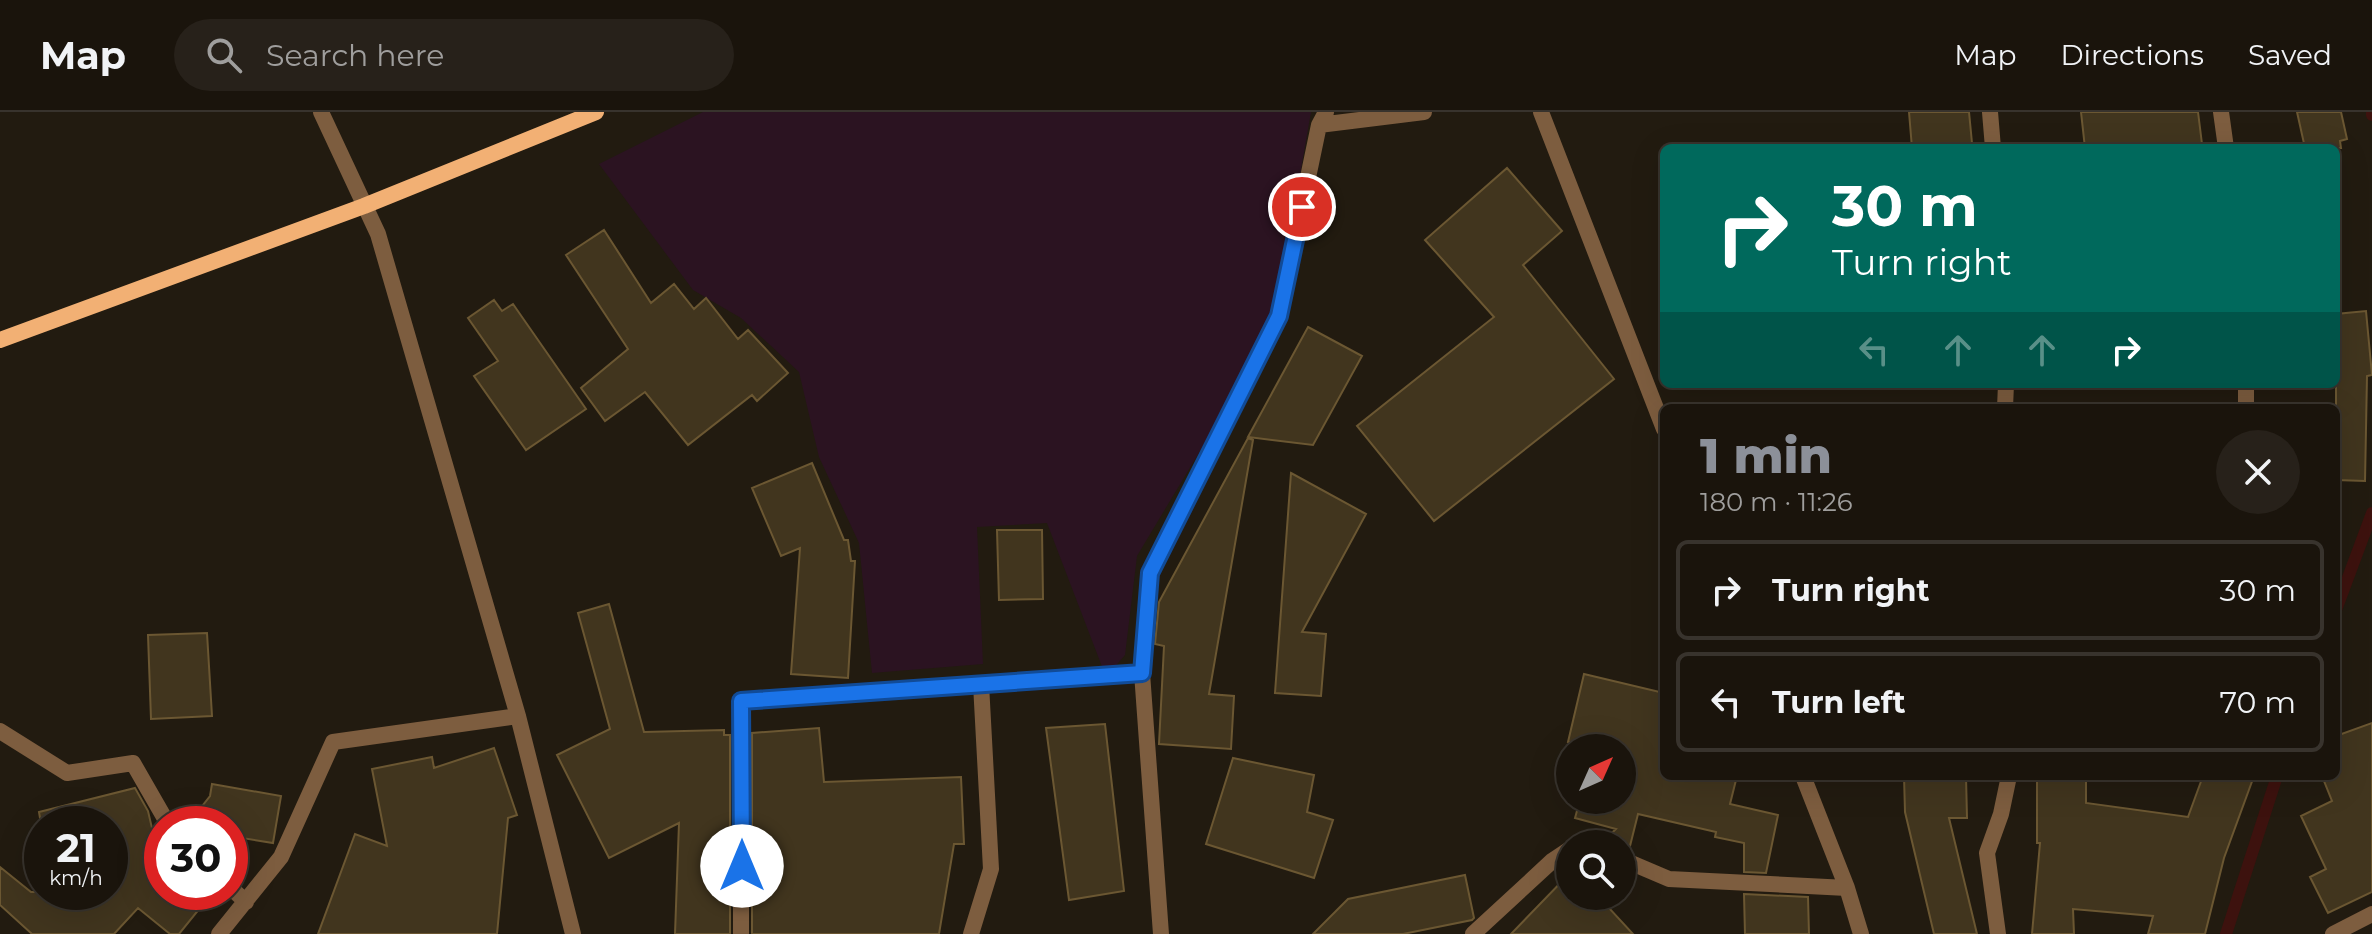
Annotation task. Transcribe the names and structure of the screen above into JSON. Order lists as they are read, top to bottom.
{
  "north": "top right",
  "page": {
    "header": "Map",
    "search": "Search here",
    "nav": ["Map", "Directions", "Saved"],
    "turn": ["30 m", "Turn right"],
    "heading": ["1 min", "180 m · 11:26"],
    "list": [
      {
        "name": "Turn right",
        "value": "30 m"
      },
      {
        "name": "Turn left",
        "value": "70 m"
      }
    ],
    "speed": "21 km/h",
    "limit": "30"
  }
}
